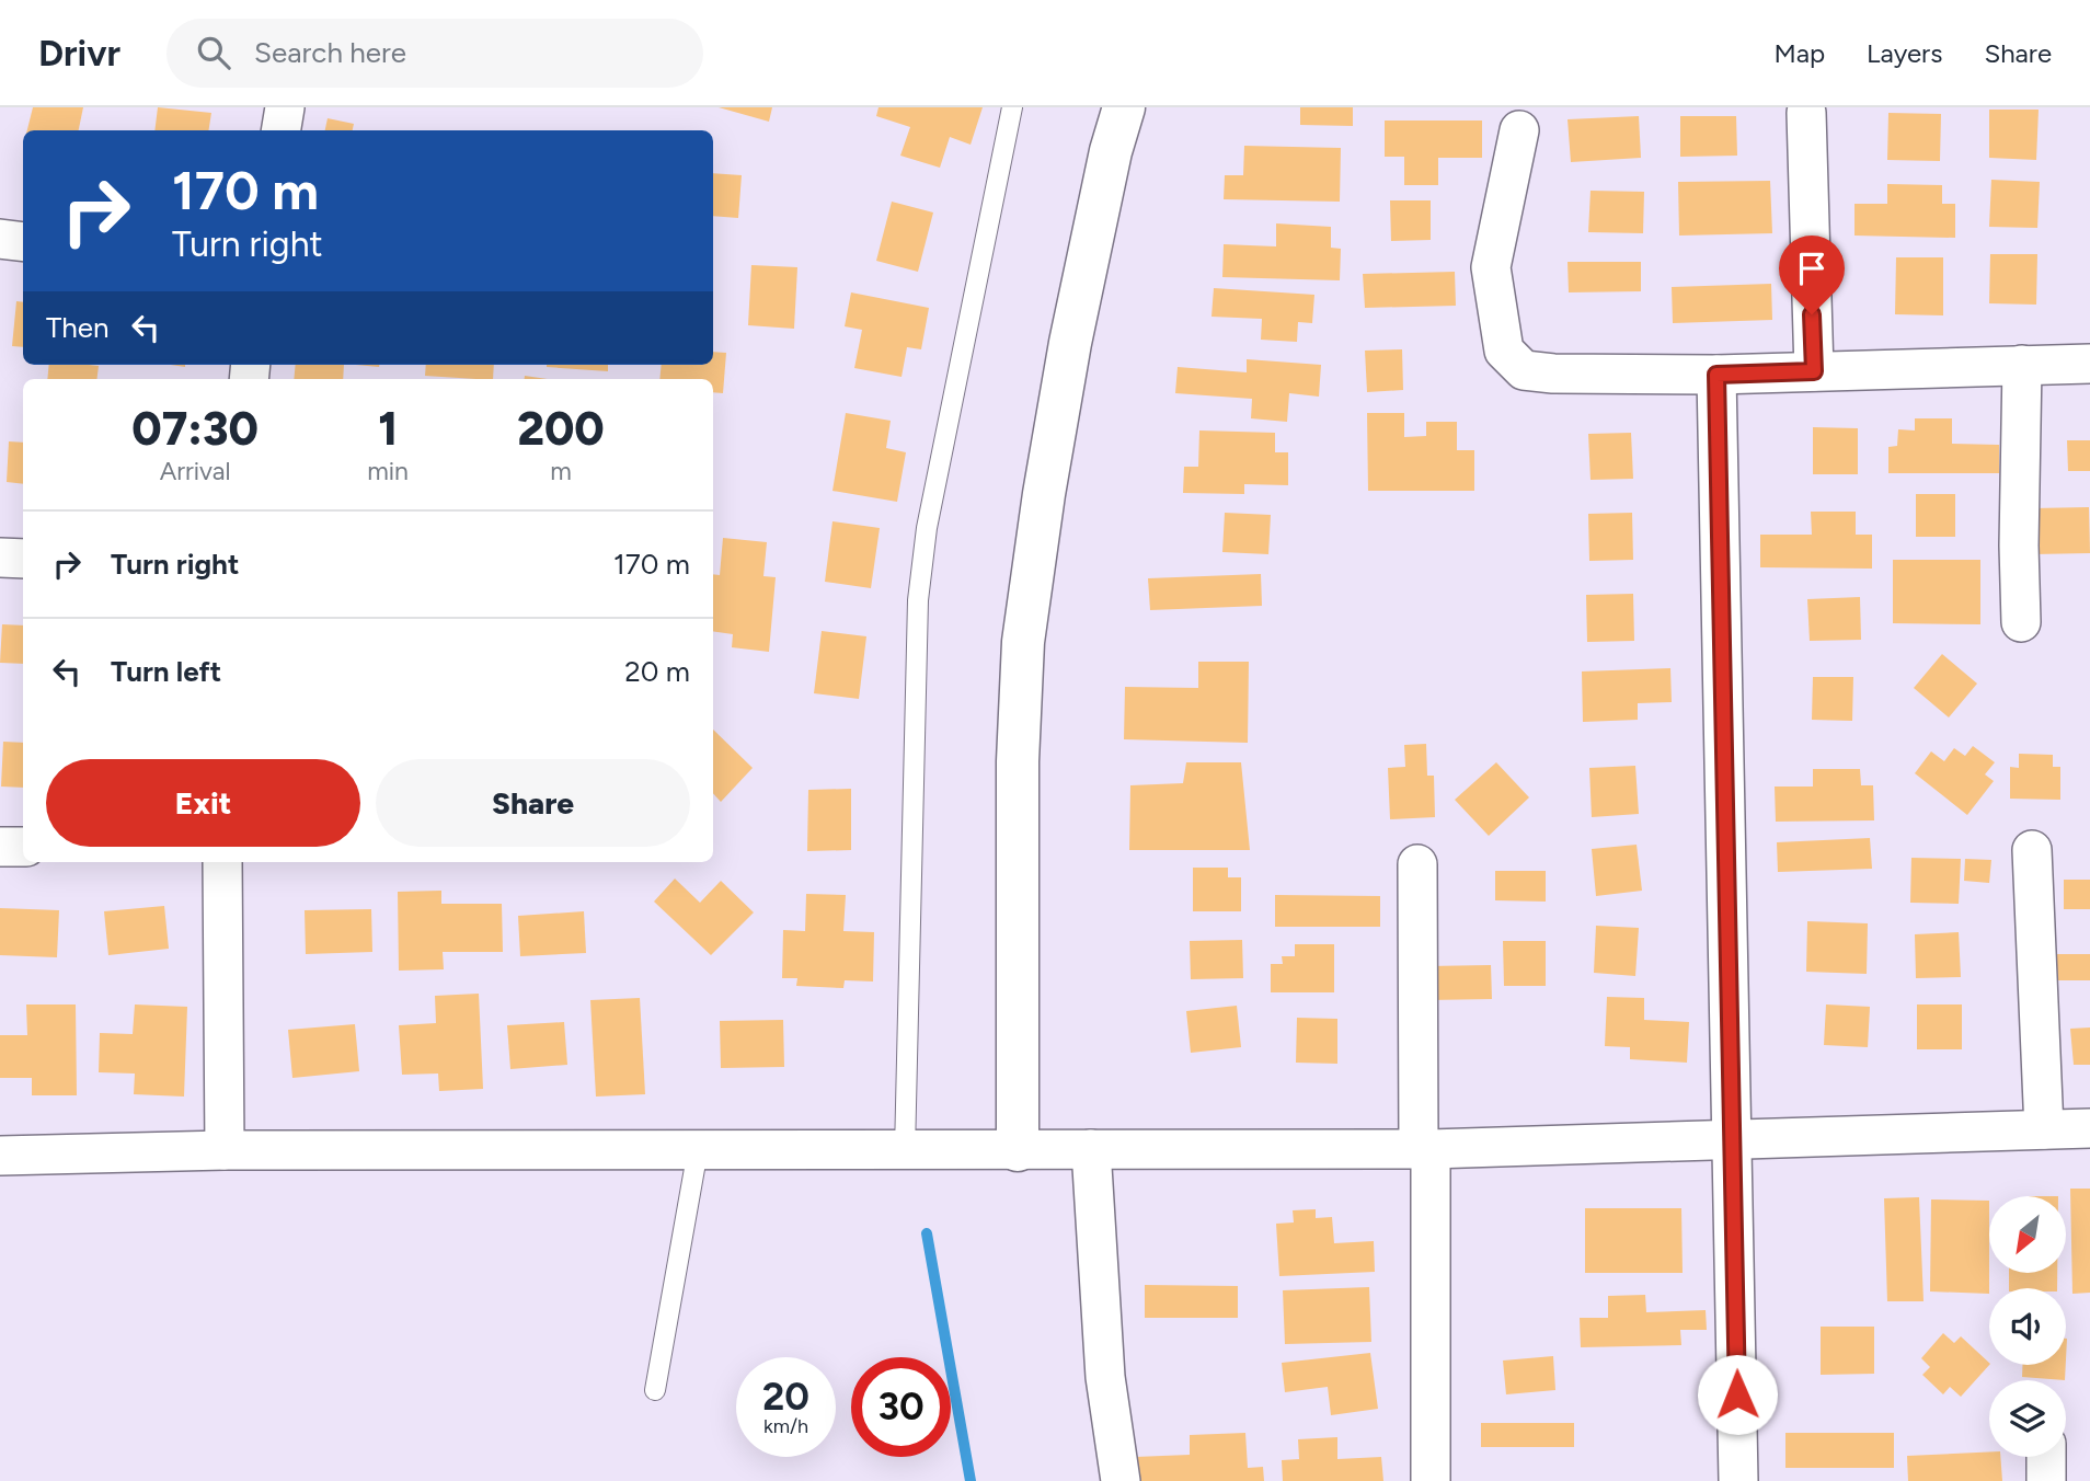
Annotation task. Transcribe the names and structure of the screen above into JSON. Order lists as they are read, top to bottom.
{
  "north": "bottom left",
  "page": {
    "header": "Drivr",
    "search": "Search here",
    "nav": ["Map", "Layers", "Share"],
    "turn": ["170 m", "Turn right"],
    "then": "Then",
    "eta": [
      "07:30",
      "Arrival",
      "1",
      "min",
      "200",
      "m"
    ],
    "list": [
      {
        "name": "Turn right",
        "value": "170 m"
      },
      {
        "name": "Turn left",
        "value": "20 m"
      }
    ],
    "buttons": ["Exit", "Share"],
    "speed": "20 km/h",
    "limit": "30"
  }
}
